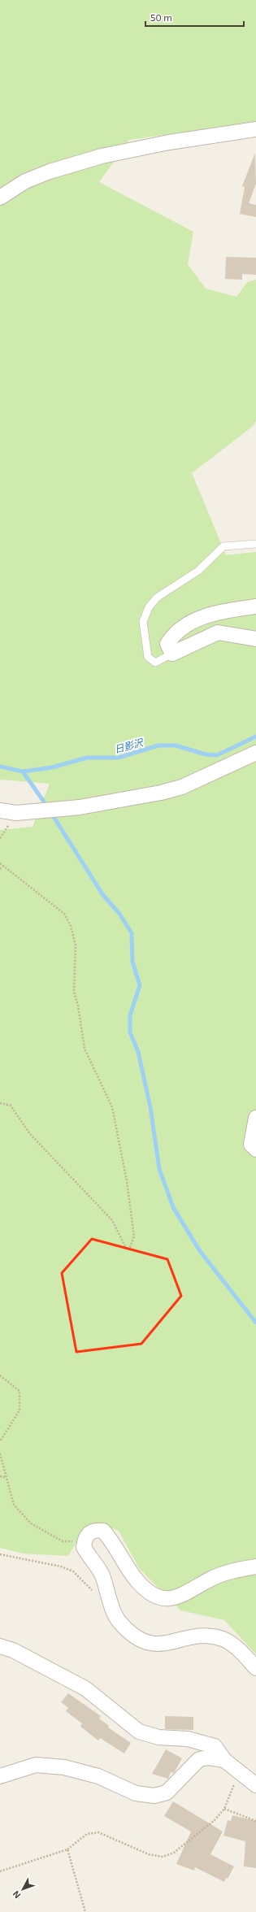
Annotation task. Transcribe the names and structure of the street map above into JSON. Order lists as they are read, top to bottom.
{
  "water": ["日影沢"],
  "scale_bar": "50 m",
  "north": "bottom left"
}
